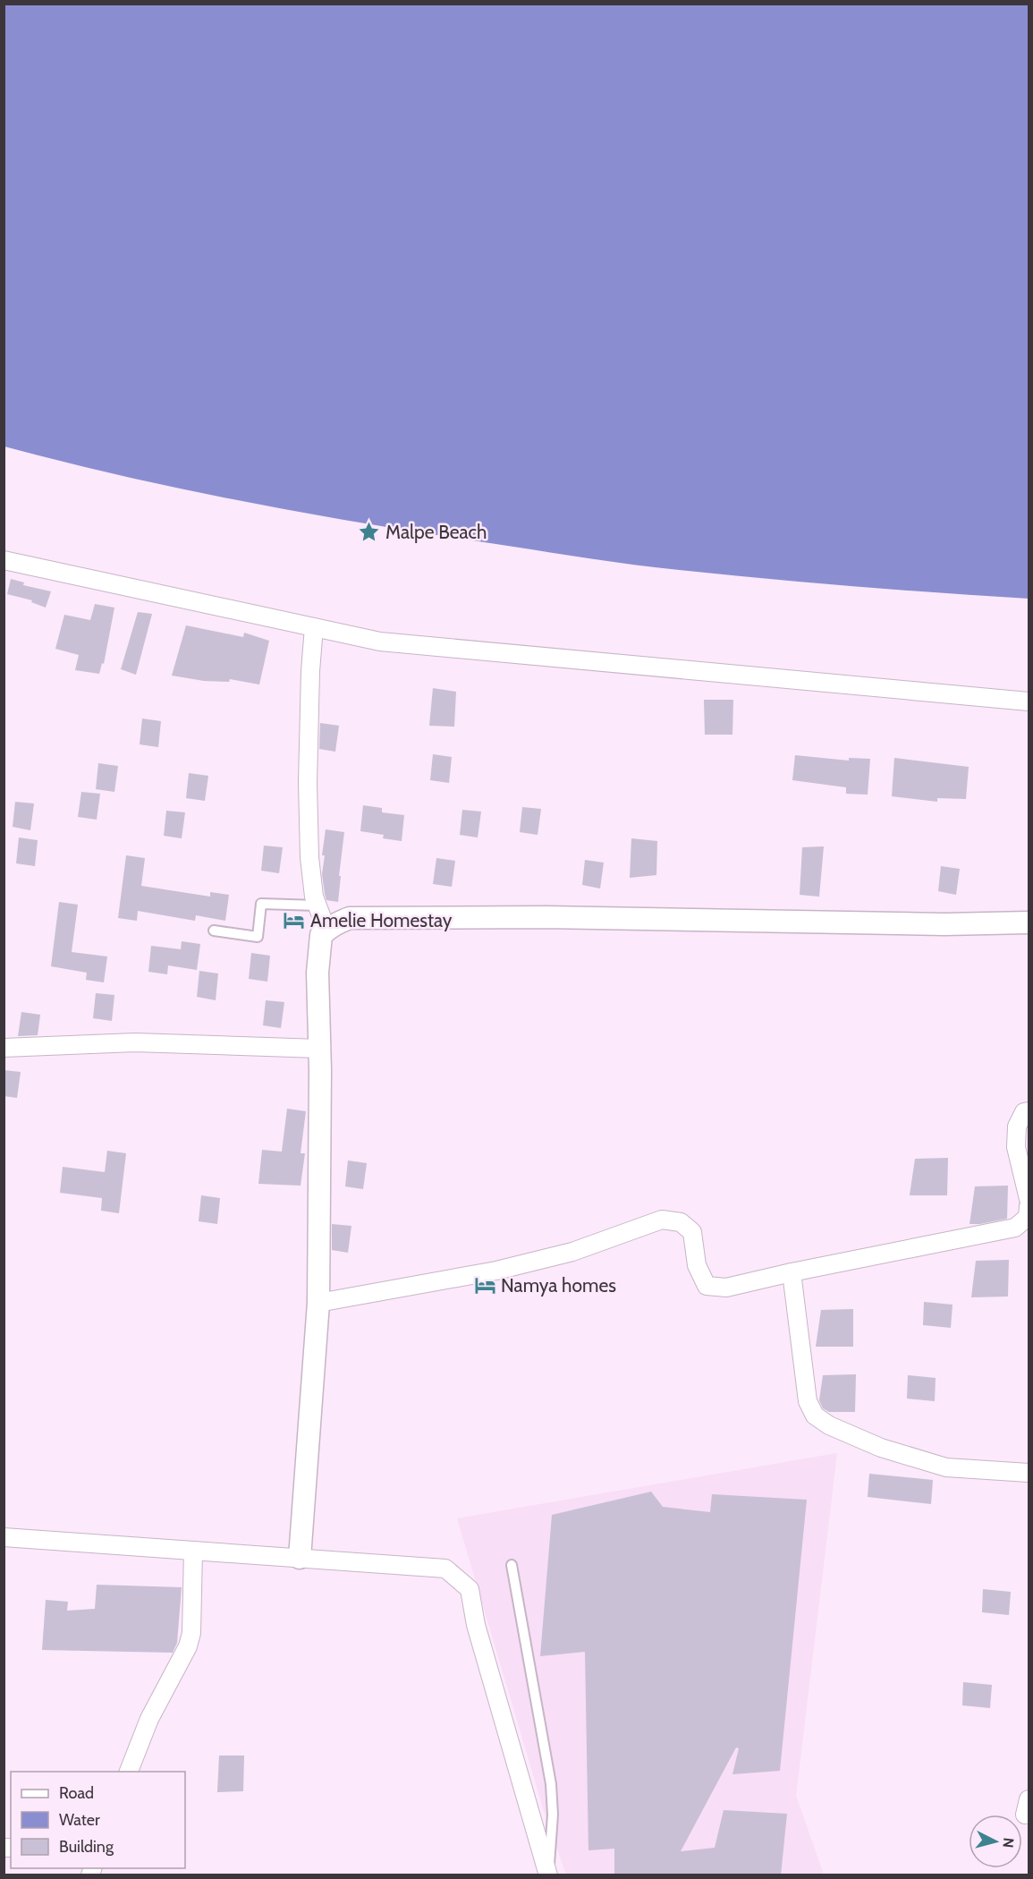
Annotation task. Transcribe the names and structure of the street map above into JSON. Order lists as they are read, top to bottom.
{
  "places": {
    "place": ["Malpe Beach"],
    "hotel": ["Amelie Homestay", "Namya homes"]
  },
  "legend": ["Road", "Water", "Building"],
  "north": "right"
}
